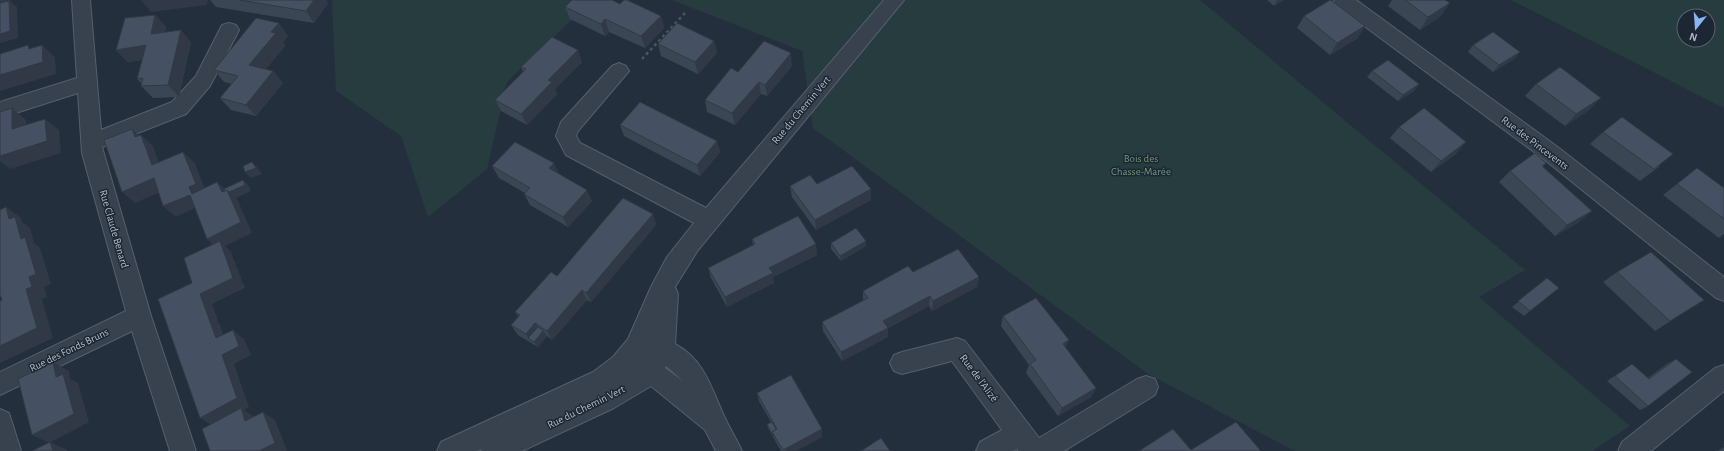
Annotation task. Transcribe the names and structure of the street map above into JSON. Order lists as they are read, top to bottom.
{
  "streets": {
    "street": [
      "Rue du Chemin Vert",
      "Rue des Pincevents",
      "Rue Claude Benard",
      "Rue des Fonds Bruns",
      "Rue de l'Alizé"
    ]
  },
  "crossings": [
    ["Rue Claude Benard", "Rue des Fonds Bruns"]
  ],
  "parks": ["Bois des Chasse-Marée"],
  "north": "bottom"
}
